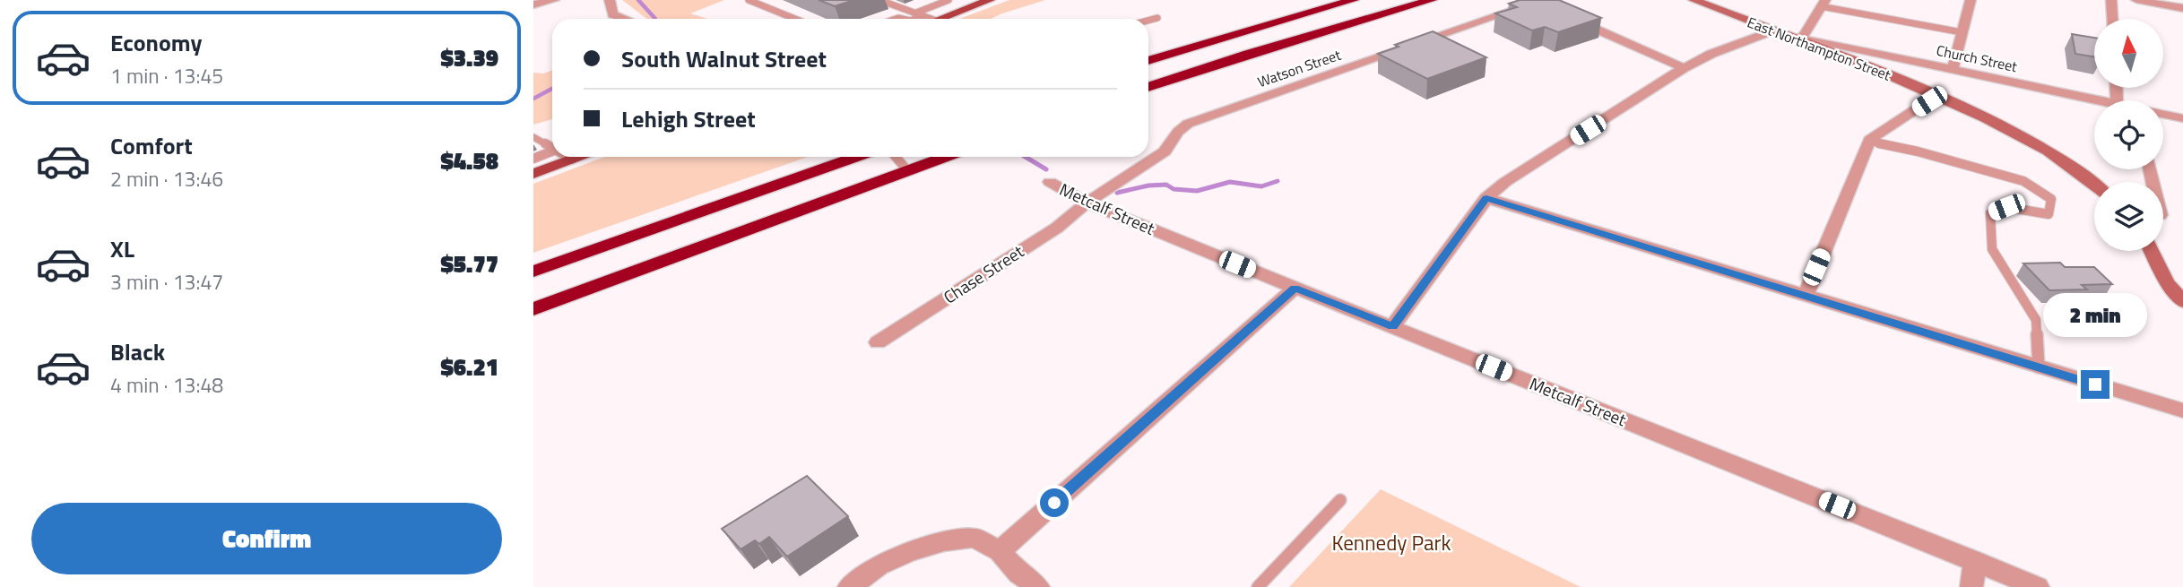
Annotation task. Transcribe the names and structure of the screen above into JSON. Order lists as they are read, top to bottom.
{
  "streets": {
    "main road": ["East Northampton Street"],
    "street": [
      "Church Street",
      "Watson Street",
      "Metcalf Street",
      "Chase Street"
    ]
  },
  "crossings": [
    ["East Northampton Street", "Church Street"],
    ["Watson Street", "Metcalf Street"],
    ["Watson Street", "Chase Street"],
    ["Metcalf Street", "Chase Street"]
  ],
  "parks": ["Kennedy Park"],
  "north": "top",
  "page": {
    "list": [
      {
        "name": "Economy",
        "note": "1 min · 13:45",
        "value": "$3.39"
      },
      {
        "name": "Comfort",
        "note": "2 min · 13:46",
        "value": "$4.58"
      },
      {
        "name": "XL",
        "note": "3 min · 13:47",
        "value": "$5.77"
      },
      {
        "name": "Black",
        "note": "4 min · 13:48",
        "value": "$6.21"
      }
    ],
    "banner": ["South Walnut Street", "Lehigh Street"],
    "bubble": "2 min",
    "buttons": "Confirm"
  }
}
